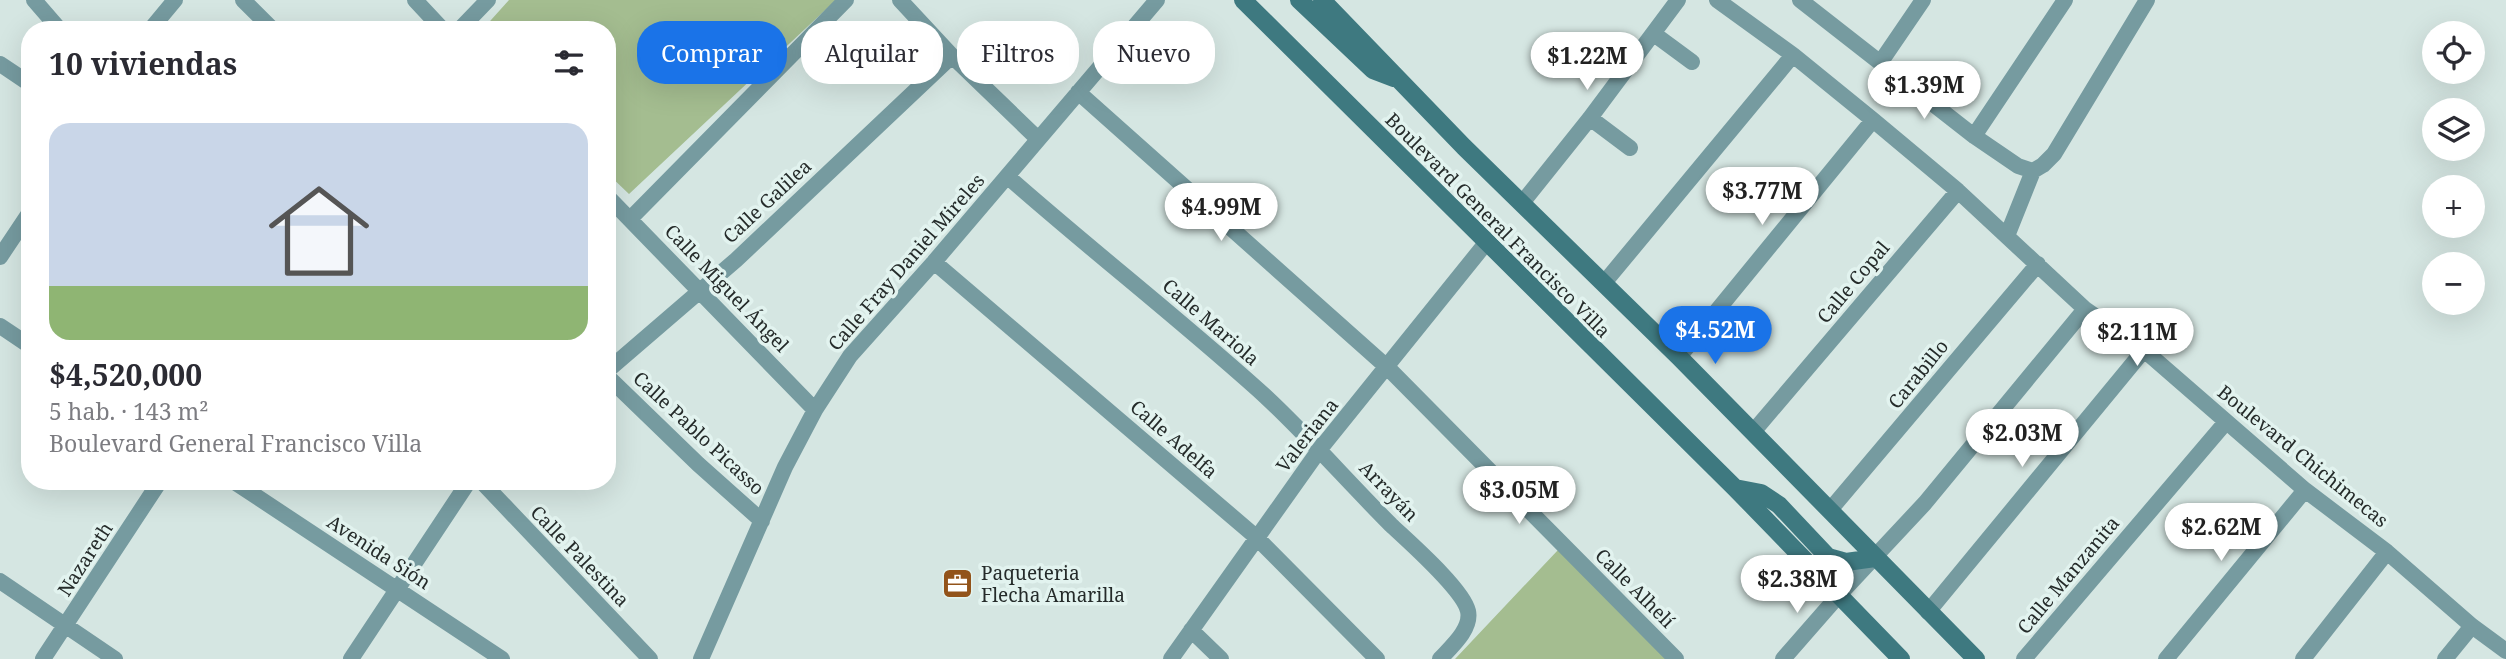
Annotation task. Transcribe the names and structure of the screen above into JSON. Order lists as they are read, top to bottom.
{
  "streets": {
    "main road": ["Boulevard General Francisco Villa"],
    "street": [
      "Calle Galilea",
      "Calle Fray Daniel Mireles",
      "Calle Copal",
      "Calle Miguel Ángel",
      "Calle Mariola",
      "Carabillo",
      "Calle Pablo Picasso",
      "Valeriana",
      "Calle Adelfa",
      "Boulevard Chichimecas",
      "Arrayán",
      "Avenida Sión",
      "Calle Palestina",
      "Nazareth",
      "Calle Manzanita",
      "Calle Alhelí"
    ]
  },
  "crossings": [
    ["Calle Galilea", "Calle Miguel Ángel"],
    ["Boulevard General Francisco Villa", "Calle Copal"],
    ["Boulevard General Francisco Villa", "Carabillo"],
    ["Boulevard General Francisco Villa", "Valeriana"],
    ["Calle Fray Daniel Mireles", "Calle Miguel Ángel"],
    ["Calle Fray Daniel Mireles", "Calle Mariola"],
    ["Calle Fray Daniel Mireles", "Calle Pablo Picasso"],
    ["Calle Fray Daniel Mireles", "Calle Adelfa"],
    ["Calle Fray Daniel Mireles", "Calle Alhelí"],
    ["Calle Copal", "Boulevard Chichimecas"],
    ["Calle Mariola", "Valeriana"],
    ["Calle Mariola", "Arrayán"],
    ["Carabillo", "Boulevard Chichimecas"],
    ["Valeriana", "Calle Adelfa"],
    ["Valeriana", "Arrayán"],
    ["Valeriana", "Calle Alhelí"],
    ["Boulevard Chichimecas", "Calle Manzanita"]
  ],
  "places": {
    "office": ["Paqueteria Flecha Amarilla"]
  },
  "page": {
    "map_buttons": ["+", "−"],
    "chip": [
      "Comprar",
      "Alquilar",
      "Filtros",
      "Nuevo"
    ],
    "heading": "10 viviendas",
    "price": [
      "$1.22M",
      "$1.39M",
      "$3.77M",
      "$4.99M",
      "$4.52M",
      "$2.11M",
      "$2.03M",
      "$3.05M",
      "$2.62M",
      "$2.38M"
    ],
    "list": [
      {
        "name": "$4,520,000",
        "note": "5 hab. · 143 m² · Boulevard General Francisco Villa"
      }
    ]
  }
}
